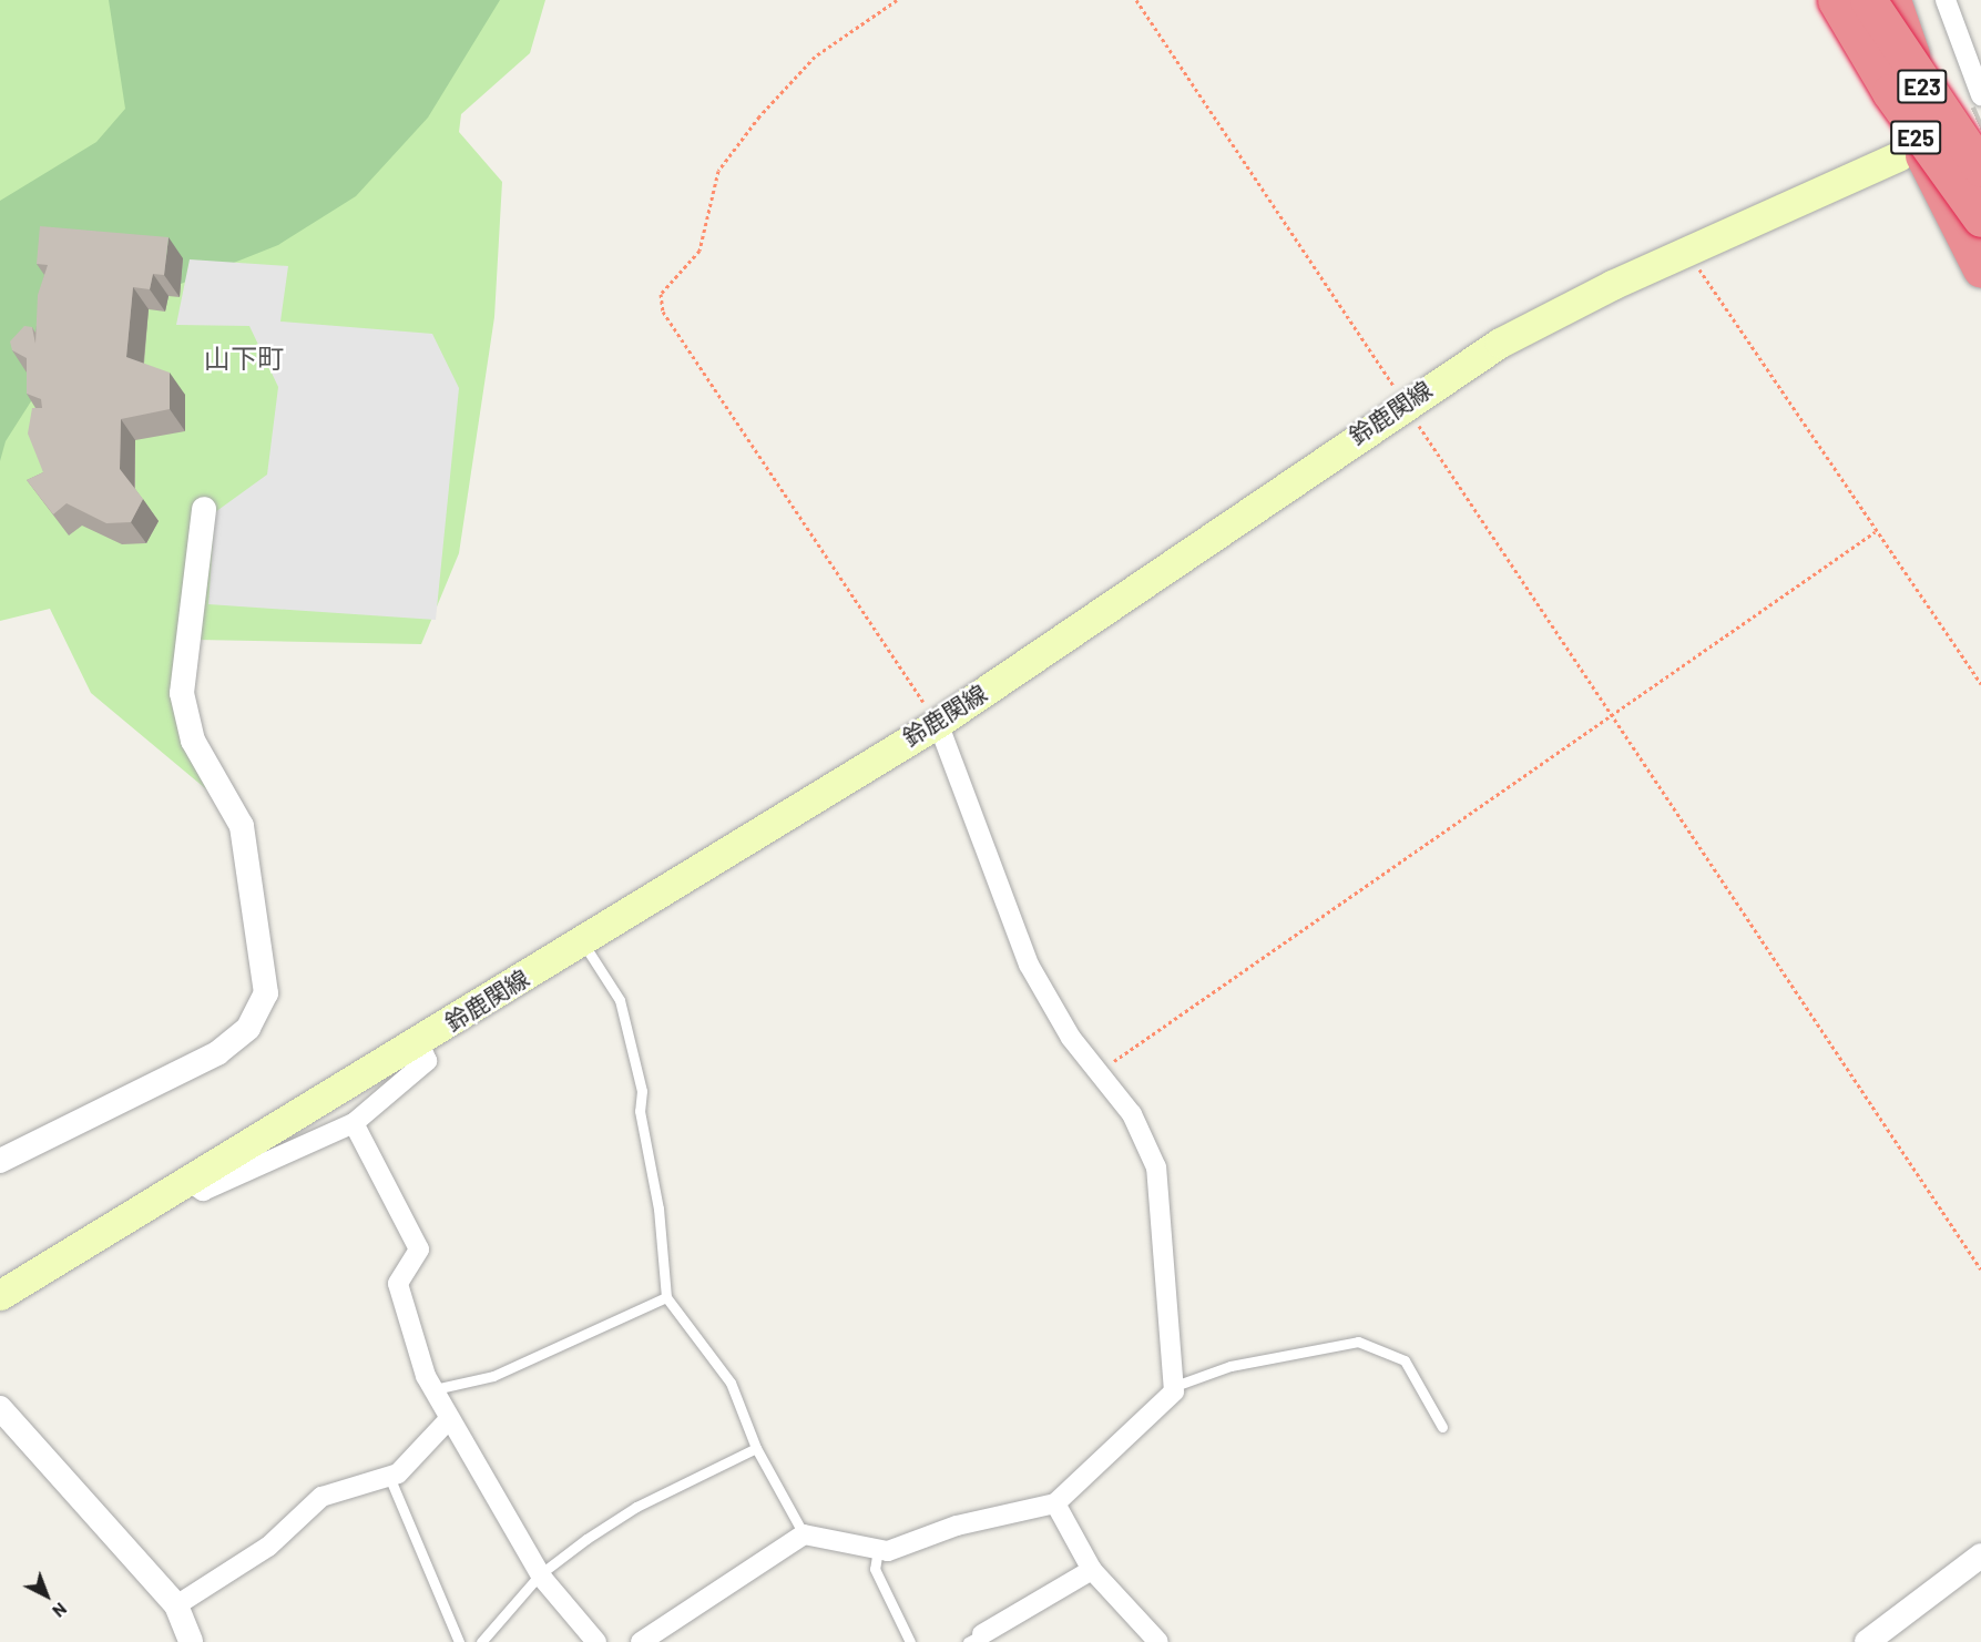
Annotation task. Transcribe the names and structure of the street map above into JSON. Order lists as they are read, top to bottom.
{
  "streets": {
    "highway": ["E23", "E25"],
    "main road": ["鈴鹿関線"]
  },
  "districts": ["山下町"],
  "north": "bottom right"
}
